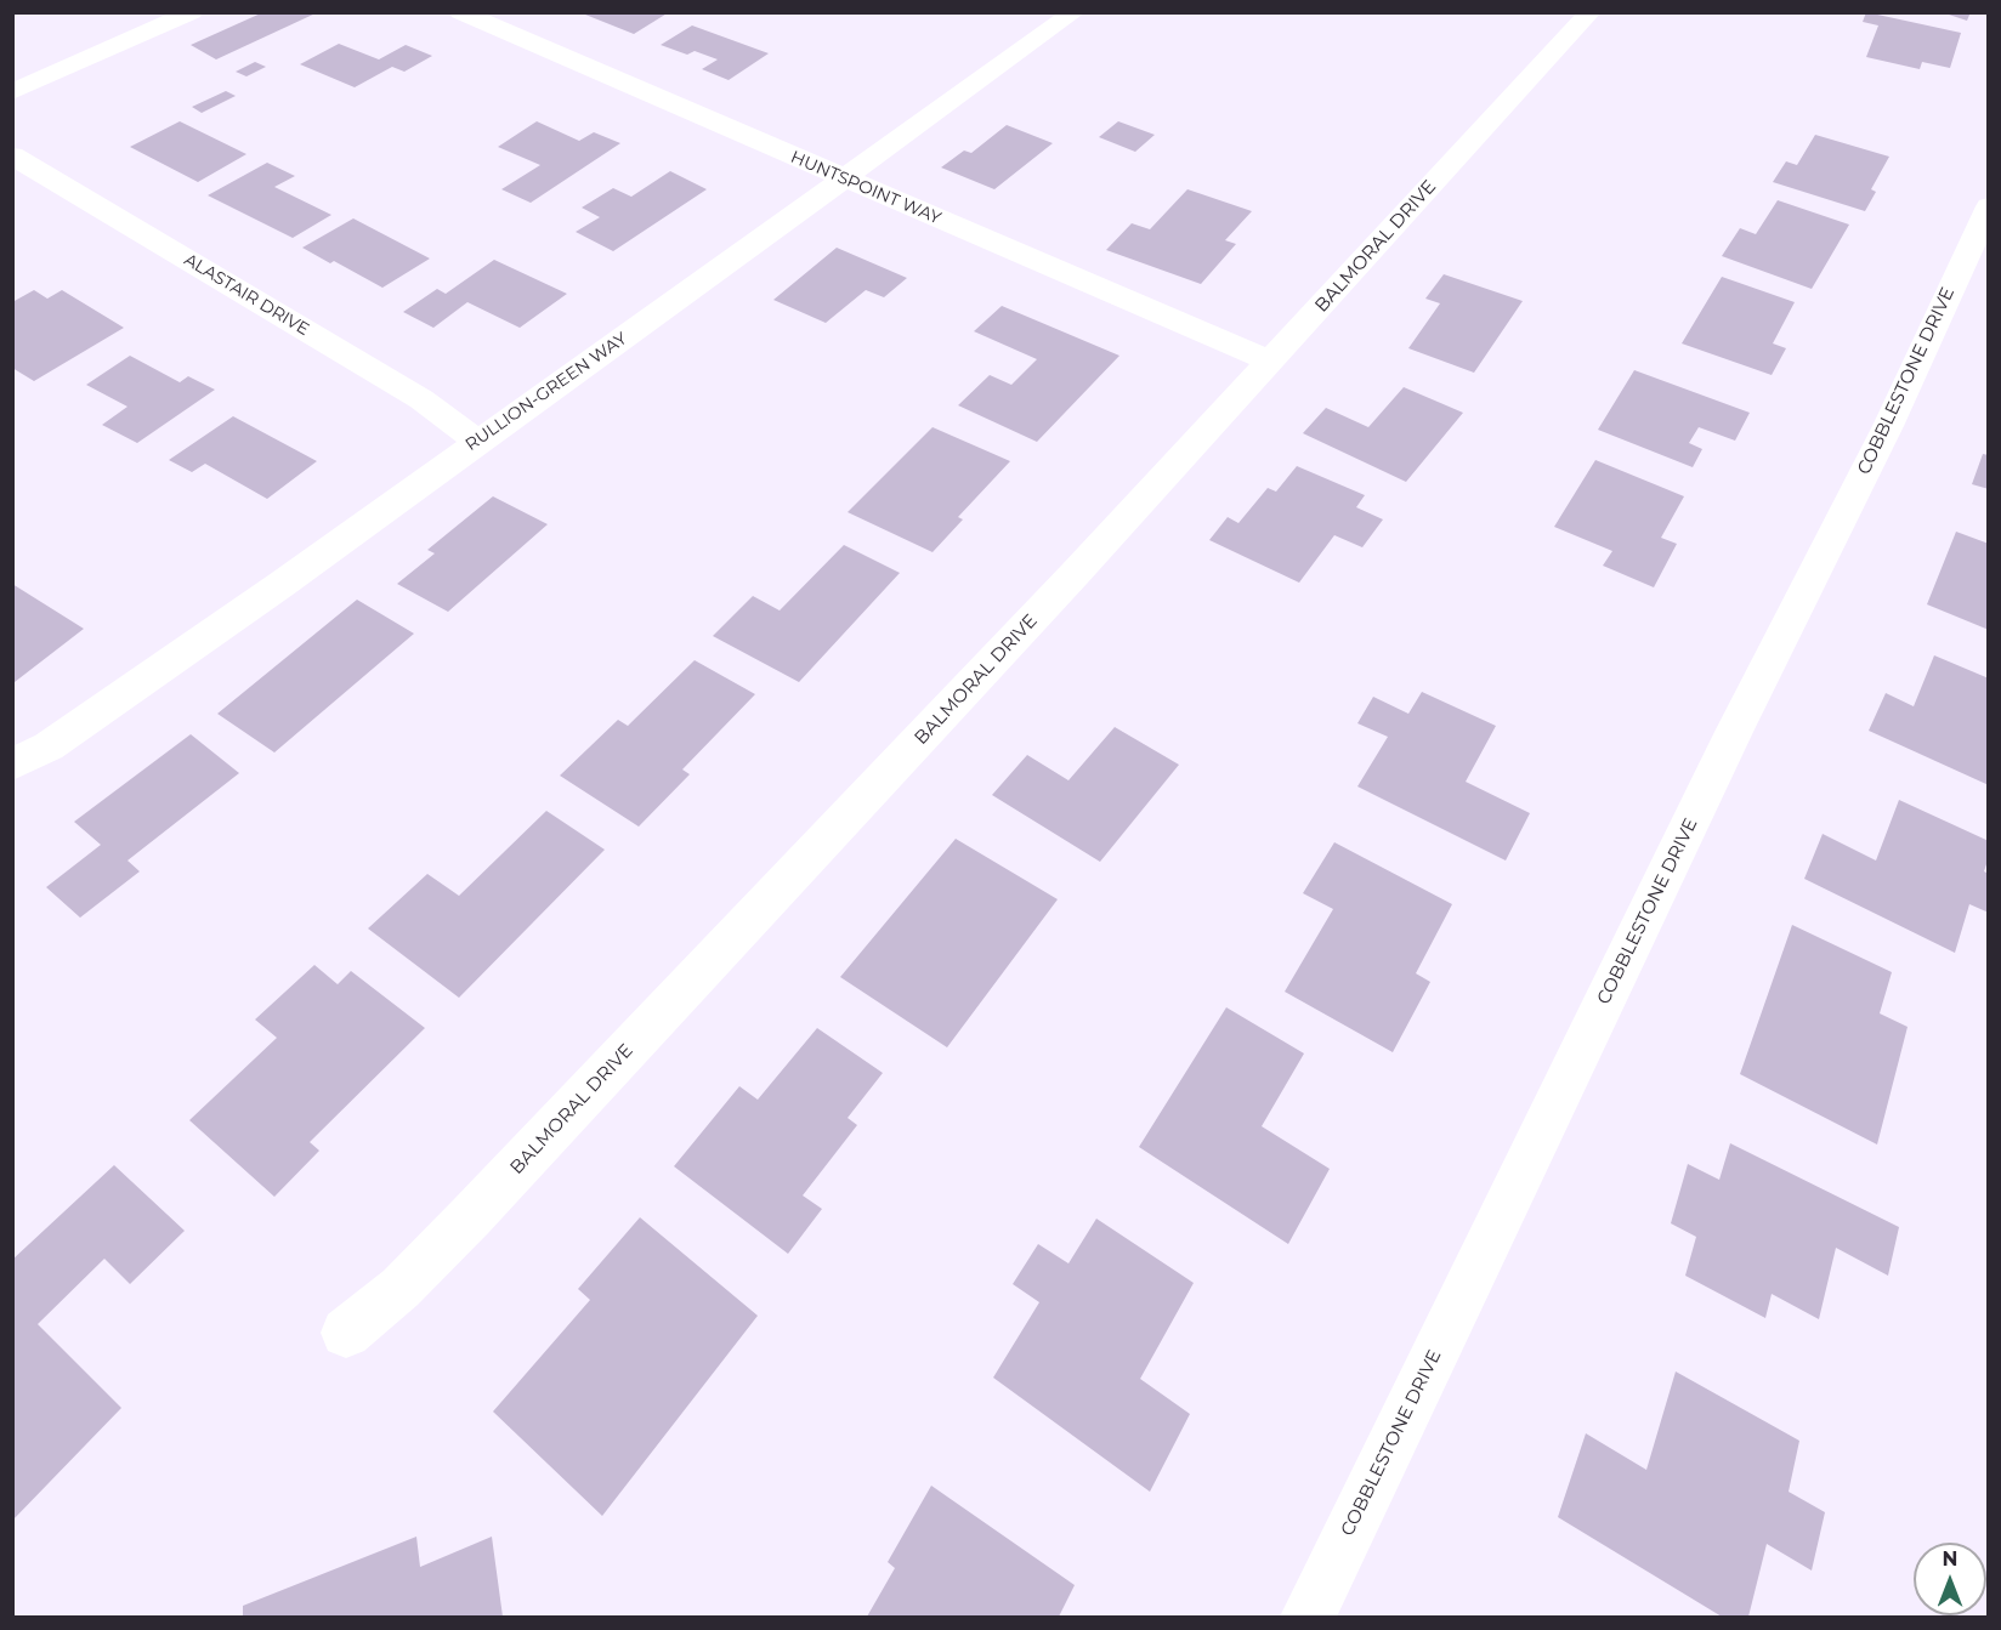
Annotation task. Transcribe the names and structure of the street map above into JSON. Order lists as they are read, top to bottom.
{
  "streets": {
    "street": [
      "HUNTSPOINT WAY",
      "BALMORAL DRIVE",
      "ALASTAIR DRIVE",
      "COBBLESTONE DRIVE",
      "RULLION-GREEN WAY"
    ]
  },
  "crossings": [
    ["HUNTSPOINT WAY", "BALMORAL DRIVE"],
    ["HUNTSPOINT WAY", "RULLION-GREEN WAY"],
    ["ALASTAIR DRIVE", "RULLION-GREEN WAY"]
  ],
  "north": "top"
}
